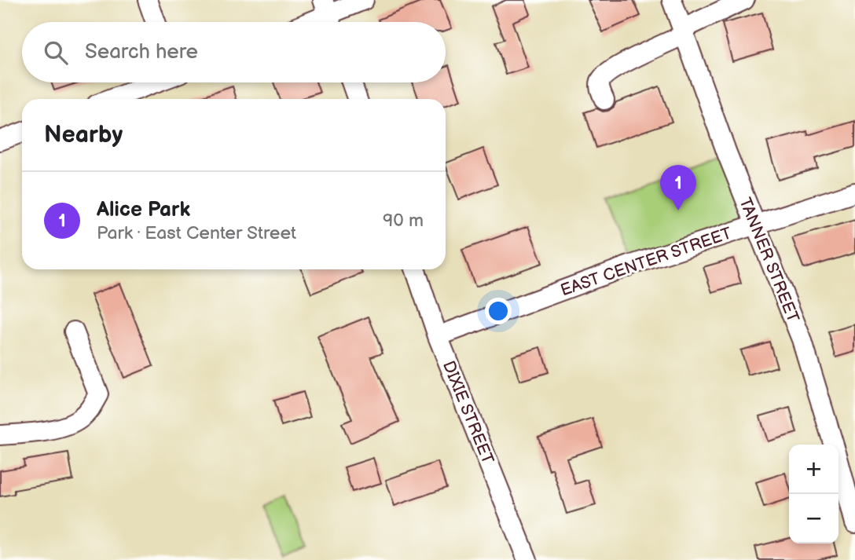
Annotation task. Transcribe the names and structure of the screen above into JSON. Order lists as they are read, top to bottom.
{
  "streets": {
    "street": ["TANNER STREET", "EAST CENTER STREET", "DIXIE STREET"]
  },
  "crossings": [
    ["TANNER STREET", "EAST CENTER STREET"],
    ["EAST CENTER STREET", "DIXIE STREET"]
  ],
  "page": {
    "search": "Search here",
    "heading": "Nearby",
    "pins": "1",
    "list": [
      {
        "mark": "1",
        "name": "Alice Park",
        "note": "Park · East Center Street",
        "value": "90 m"
      }
    ],
    "map_buttons": ["+", "−"]
  }
}
